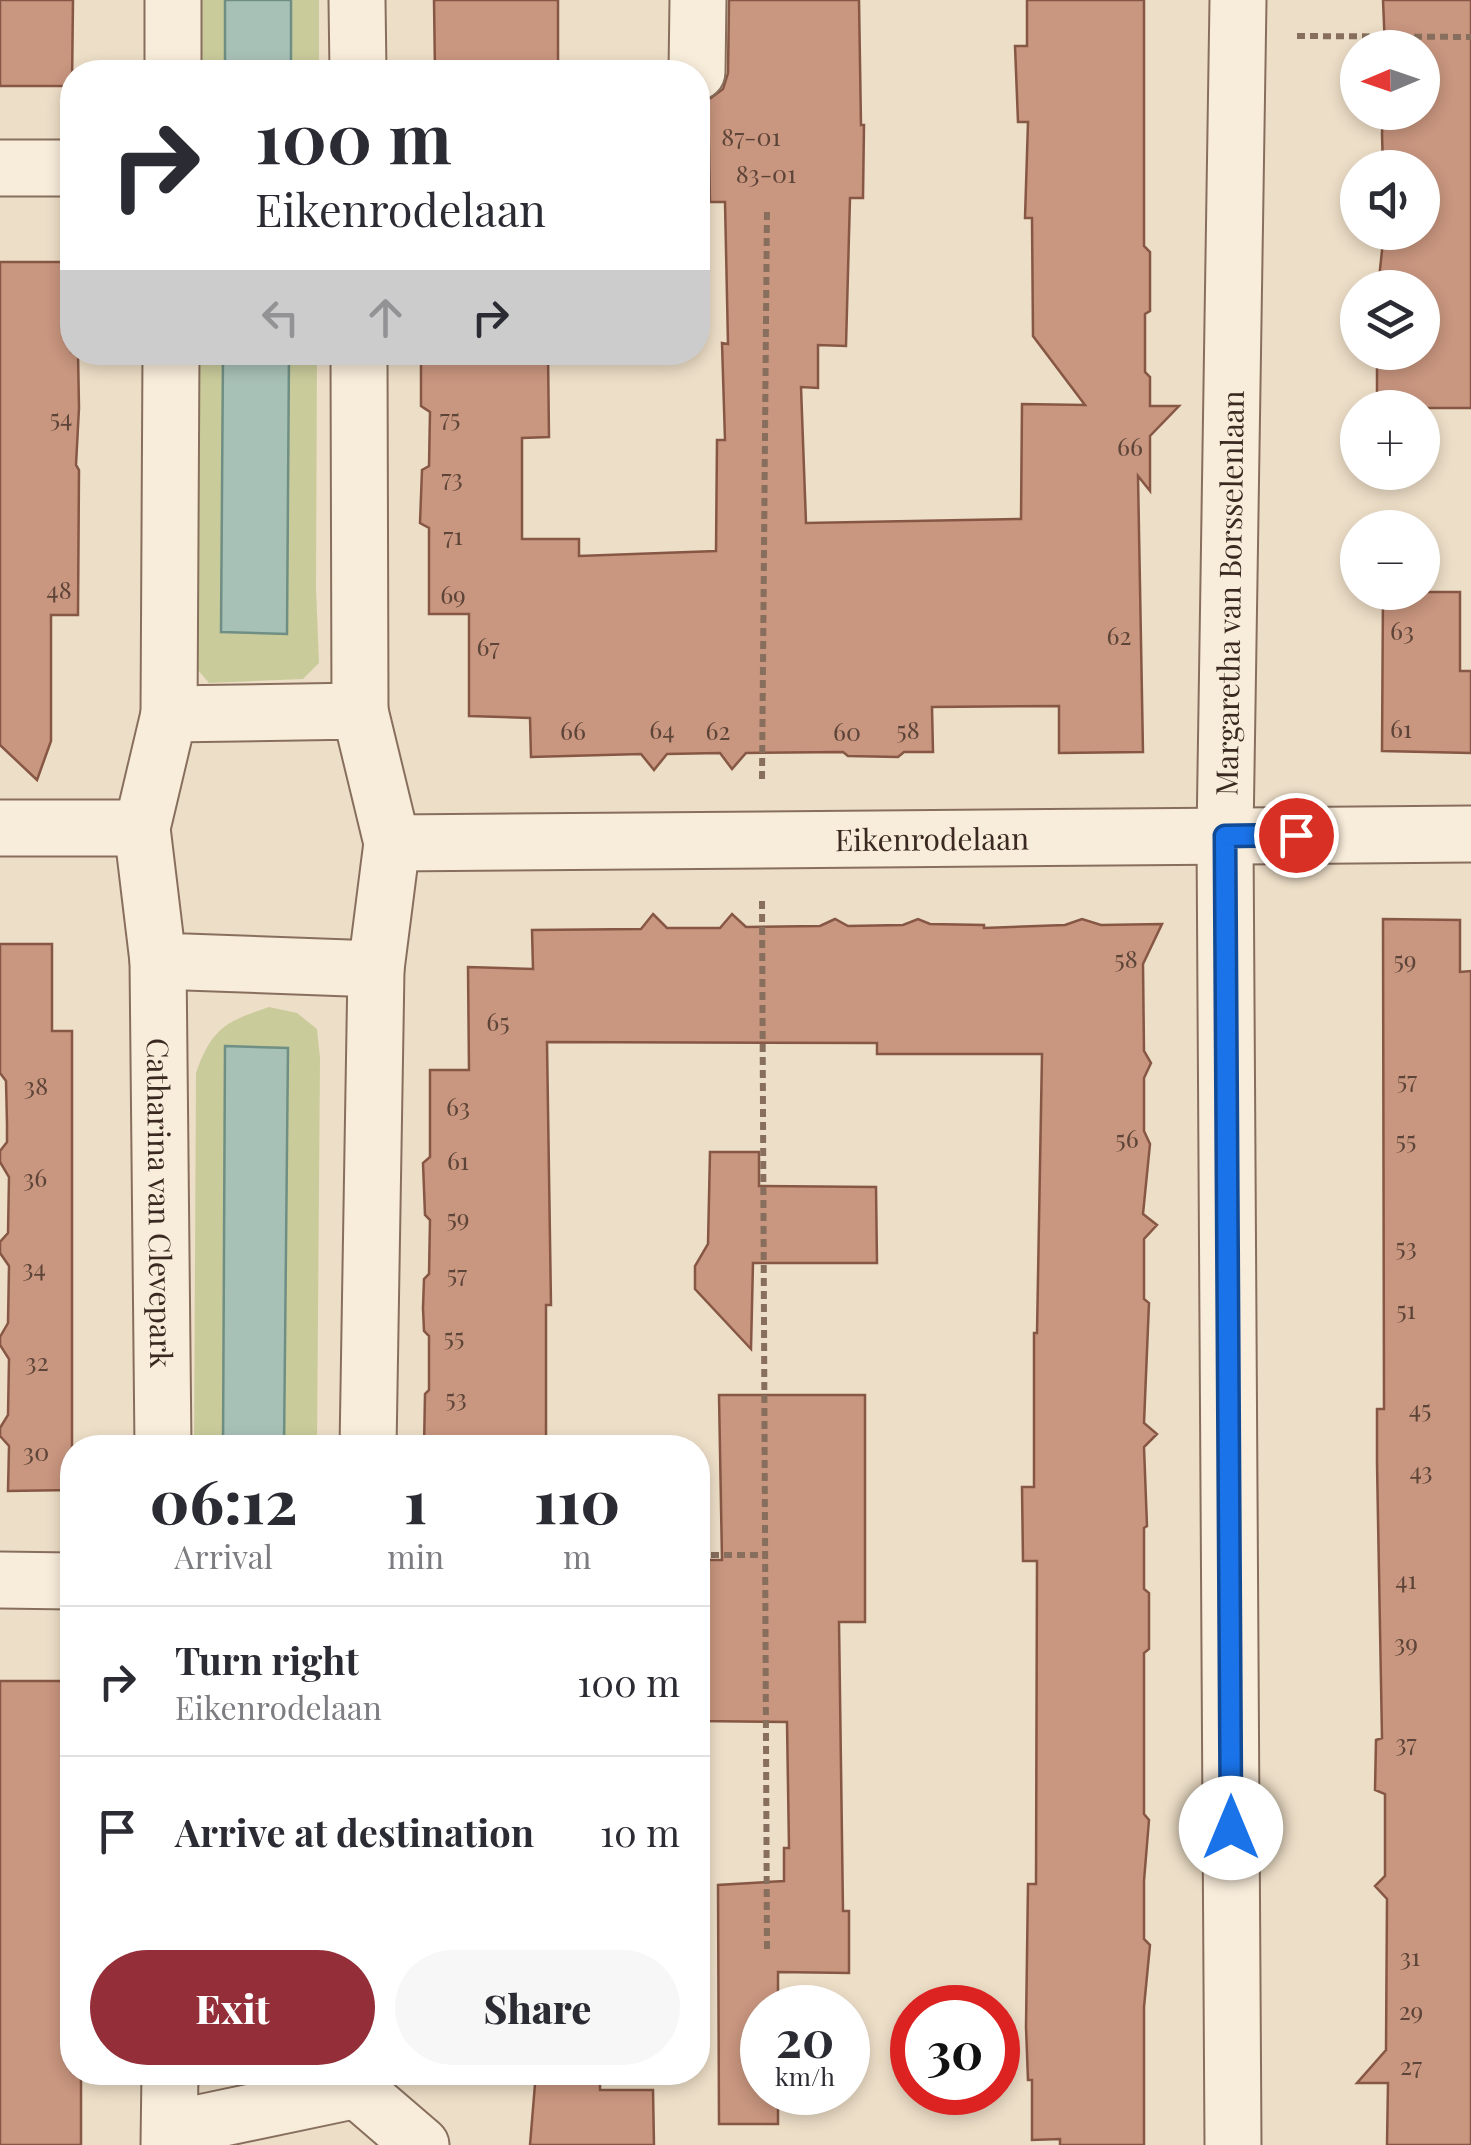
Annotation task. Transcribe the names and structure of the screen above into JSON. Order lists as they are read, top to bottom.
{
  "streets": {
    "street": ["Margaretha van Borsselenlaan", "Eikenrodelaan", "Catharina van Clevepark"]
  },
  "crossings": [
    ["Margaretha van Borsselenlaan", "Eikenrodelaan"]
  ],
  "house_numbers": [
    "87-01",
    "83-01",
    "54",
    "75",
    "66",
    "73",
    "71",
    "48",
    "69",
    "63",
    "62",
    "67",
    "61",
    "64",
    "58",
    "66",
    "62",
    "60",
    "58",
    "59",
    "65",
    "57",
    "38",
    "63",
    "56",
    "55",
    "61",
    "36",
    "59",
    "53",
    "34",
    "57",
    "51",
    "55",
    "32",
    "53",
    "45",
    "30",
    "43",
    "41",
    "39",
    "37",
    "31",
    "29",
    "27"
  ],
  "north": "left",
  "page": {
    "map_buttons": ["+", "−"],
    "turn": ["100 m", "Eikenrodelaan"],
    "eta": [
      "06:12",
      "Arrival",
      "1",
      "min",
      "110",
      "m"
    ],
    "list": [
      {
        "name": "Turn right",
        "note": "Eikenrodelaan",
        "value": "100 m"
      },
      {
        "name": "Arrive at destination",
        "value": "10 m"
      }
    ],
    "buttons": ["Exit", "Share"],
    "speed": "20 km/h",
    "limit": "30"
  }
}
